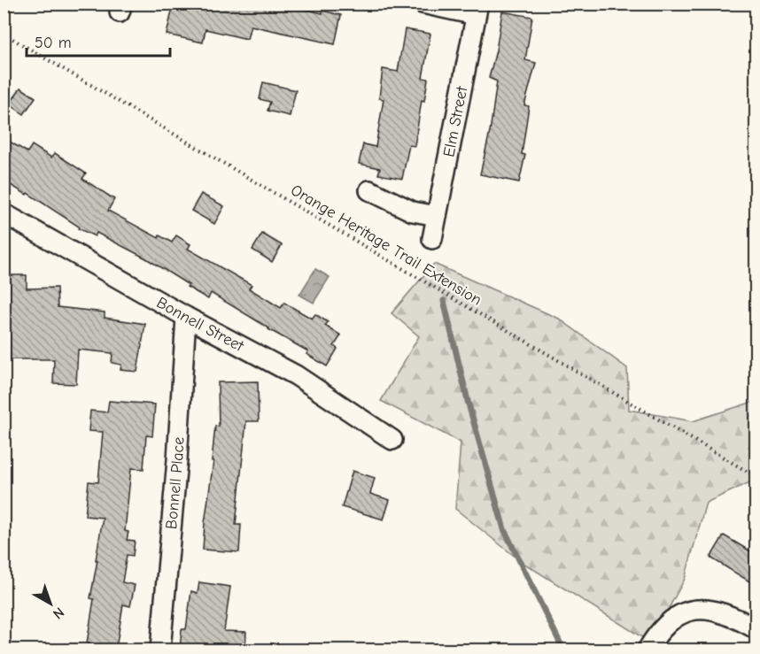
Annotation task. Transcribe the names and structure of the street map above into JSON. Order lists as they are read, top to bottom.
{
  "streets": {
    "street": ["Elm Street", "Bonnell Street", "Bonnell Place"],
    "path": ["Orange Heritage Trail Extension"]
  },
  "crossings": [
    ["Bonnell Street", "Bonnell Place"]
  ],
  "scale_bar": "50 m",
  "north": "bottom right"
}
